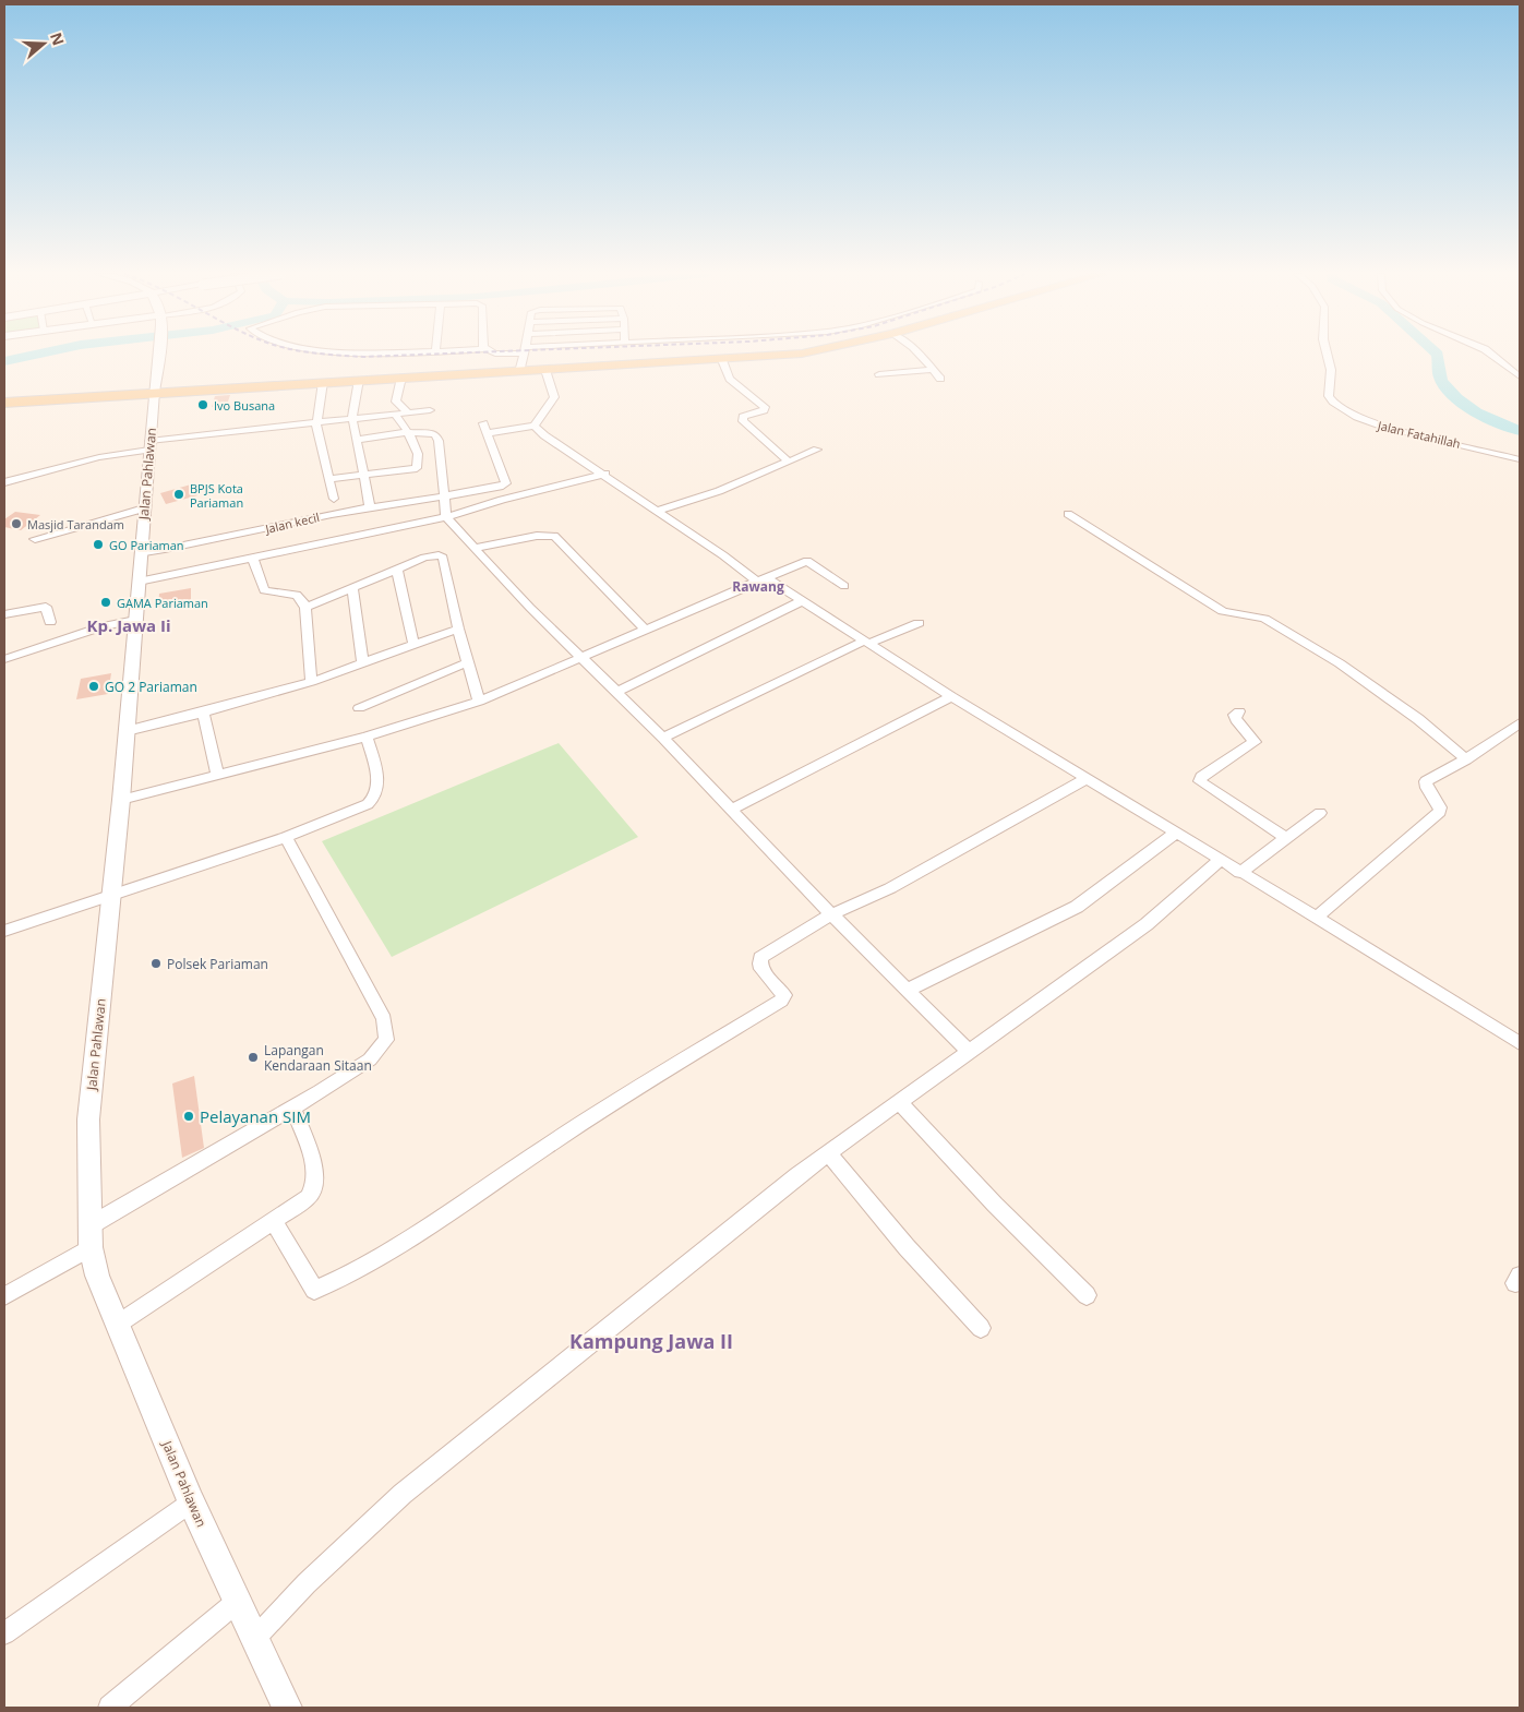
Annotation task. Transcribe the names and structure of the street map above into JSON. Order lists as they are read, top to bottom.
{
  "streets": {
    "street": ["Jalan Fatahillah", "Jalan Pahlawan", "Jalan kecil"]
  },
  "crossings": [
    ["Jalan Pahlawan", "Jalan kecil"]
  ],
  "districts": ["Rawang", "Kp. Jawa Ii", "Kampung Jawa II"],
  "places": [
    "Ivo Busana",
    "BPJS Kota Pariaman",
    "Masjid Tarandam",
    "GO Pariaman",
    "GAMA Pariaman",
    "GO 2 Pariaman",
    "Polsek Pariaman",
    "Lapangan Kendaraan Sitaan",
    "Pelayanan SIM"
  ],
  "north": "right"
}
